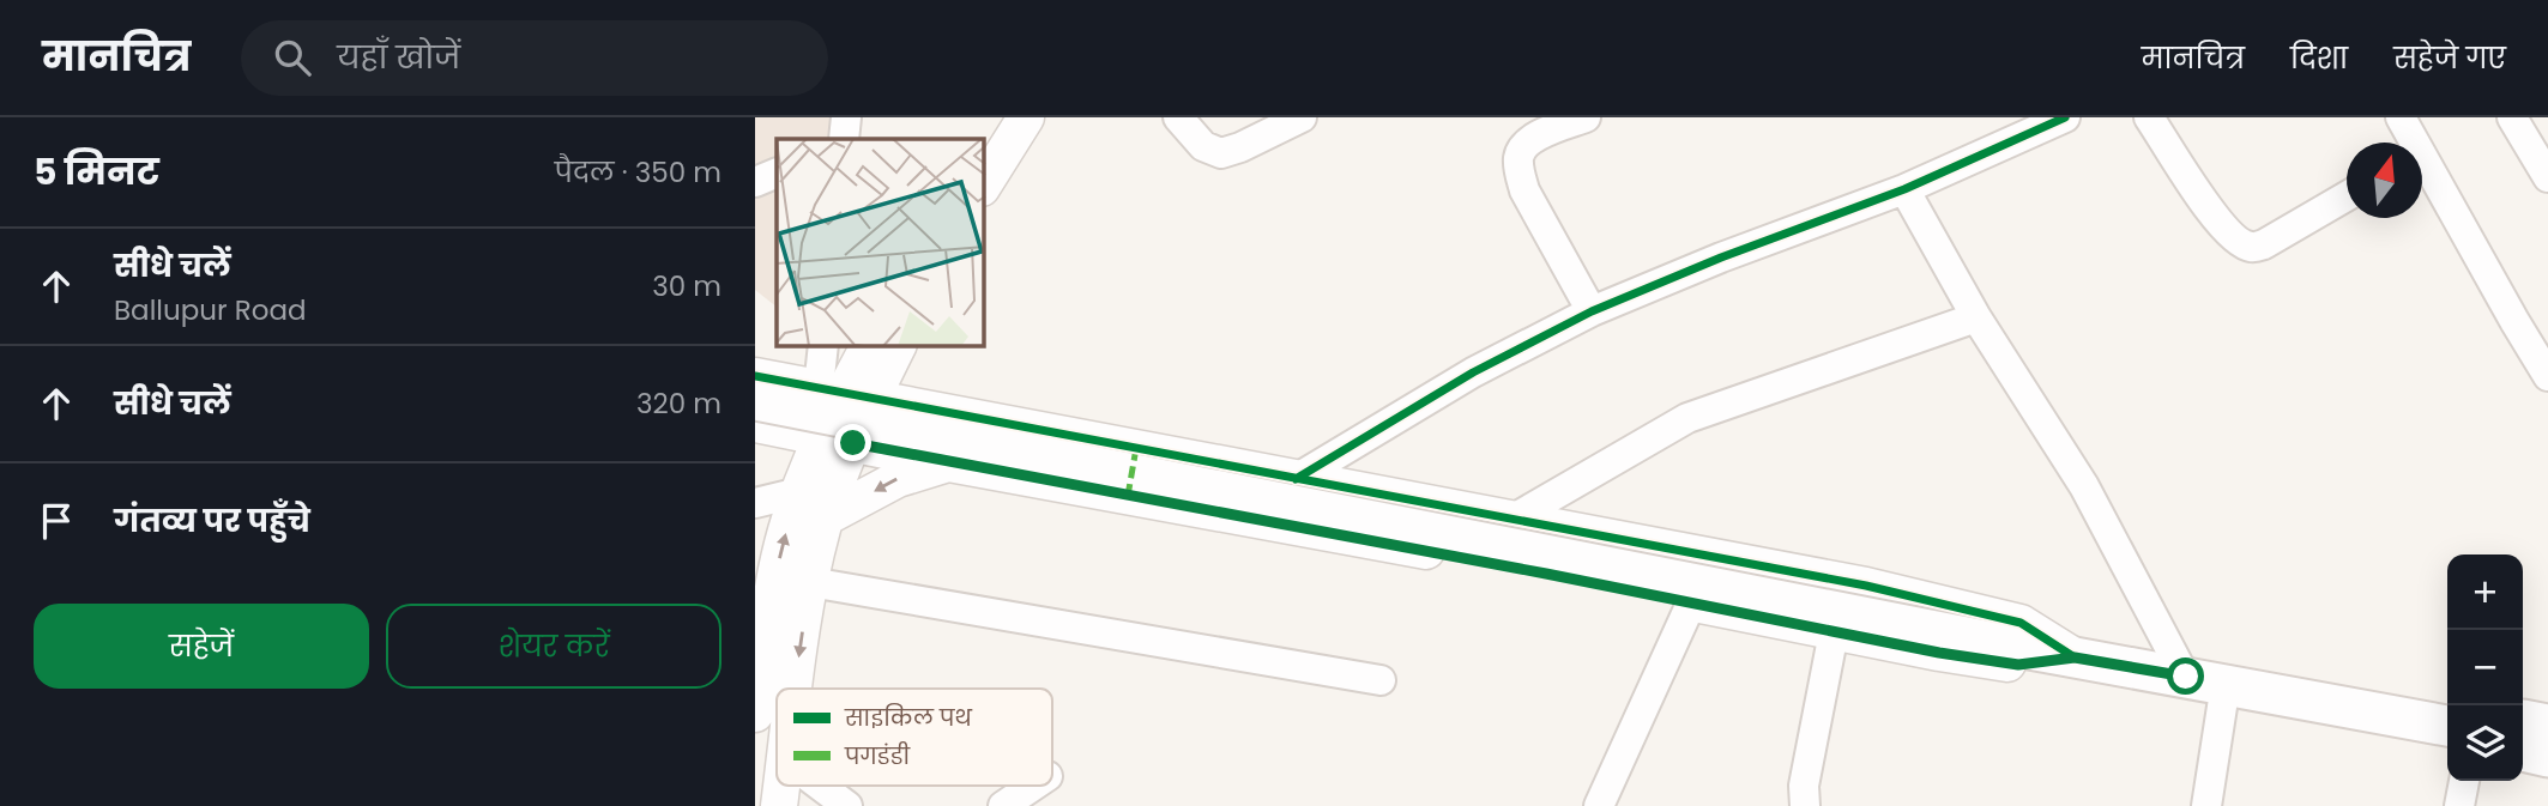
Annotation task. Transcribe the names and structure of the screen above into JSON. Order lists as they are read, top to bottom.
{
  "legend": ["साइकिल पथ", "पगडंडी"],
  "north": "top",
  "page": {
    "header": "मानचित्र",
    "search": "यहाँ खोजें",
    "nav": ["मानचित्र", "दिशा", "सहेजे गए"],
    "heading": ["5 मिनट", "पैदल · 350 m"],
    "list": [
      ["सीधे चलें", "Ballupur Road", "30 m"],
      ["सीधे चलें", "320 m"],
      "गंतव्य पर पहुँचे"
    ],
    "map_buttons": ["+", "−"],
    "buttons": ["सहेजें", "शेयर करें"]
  }
}
